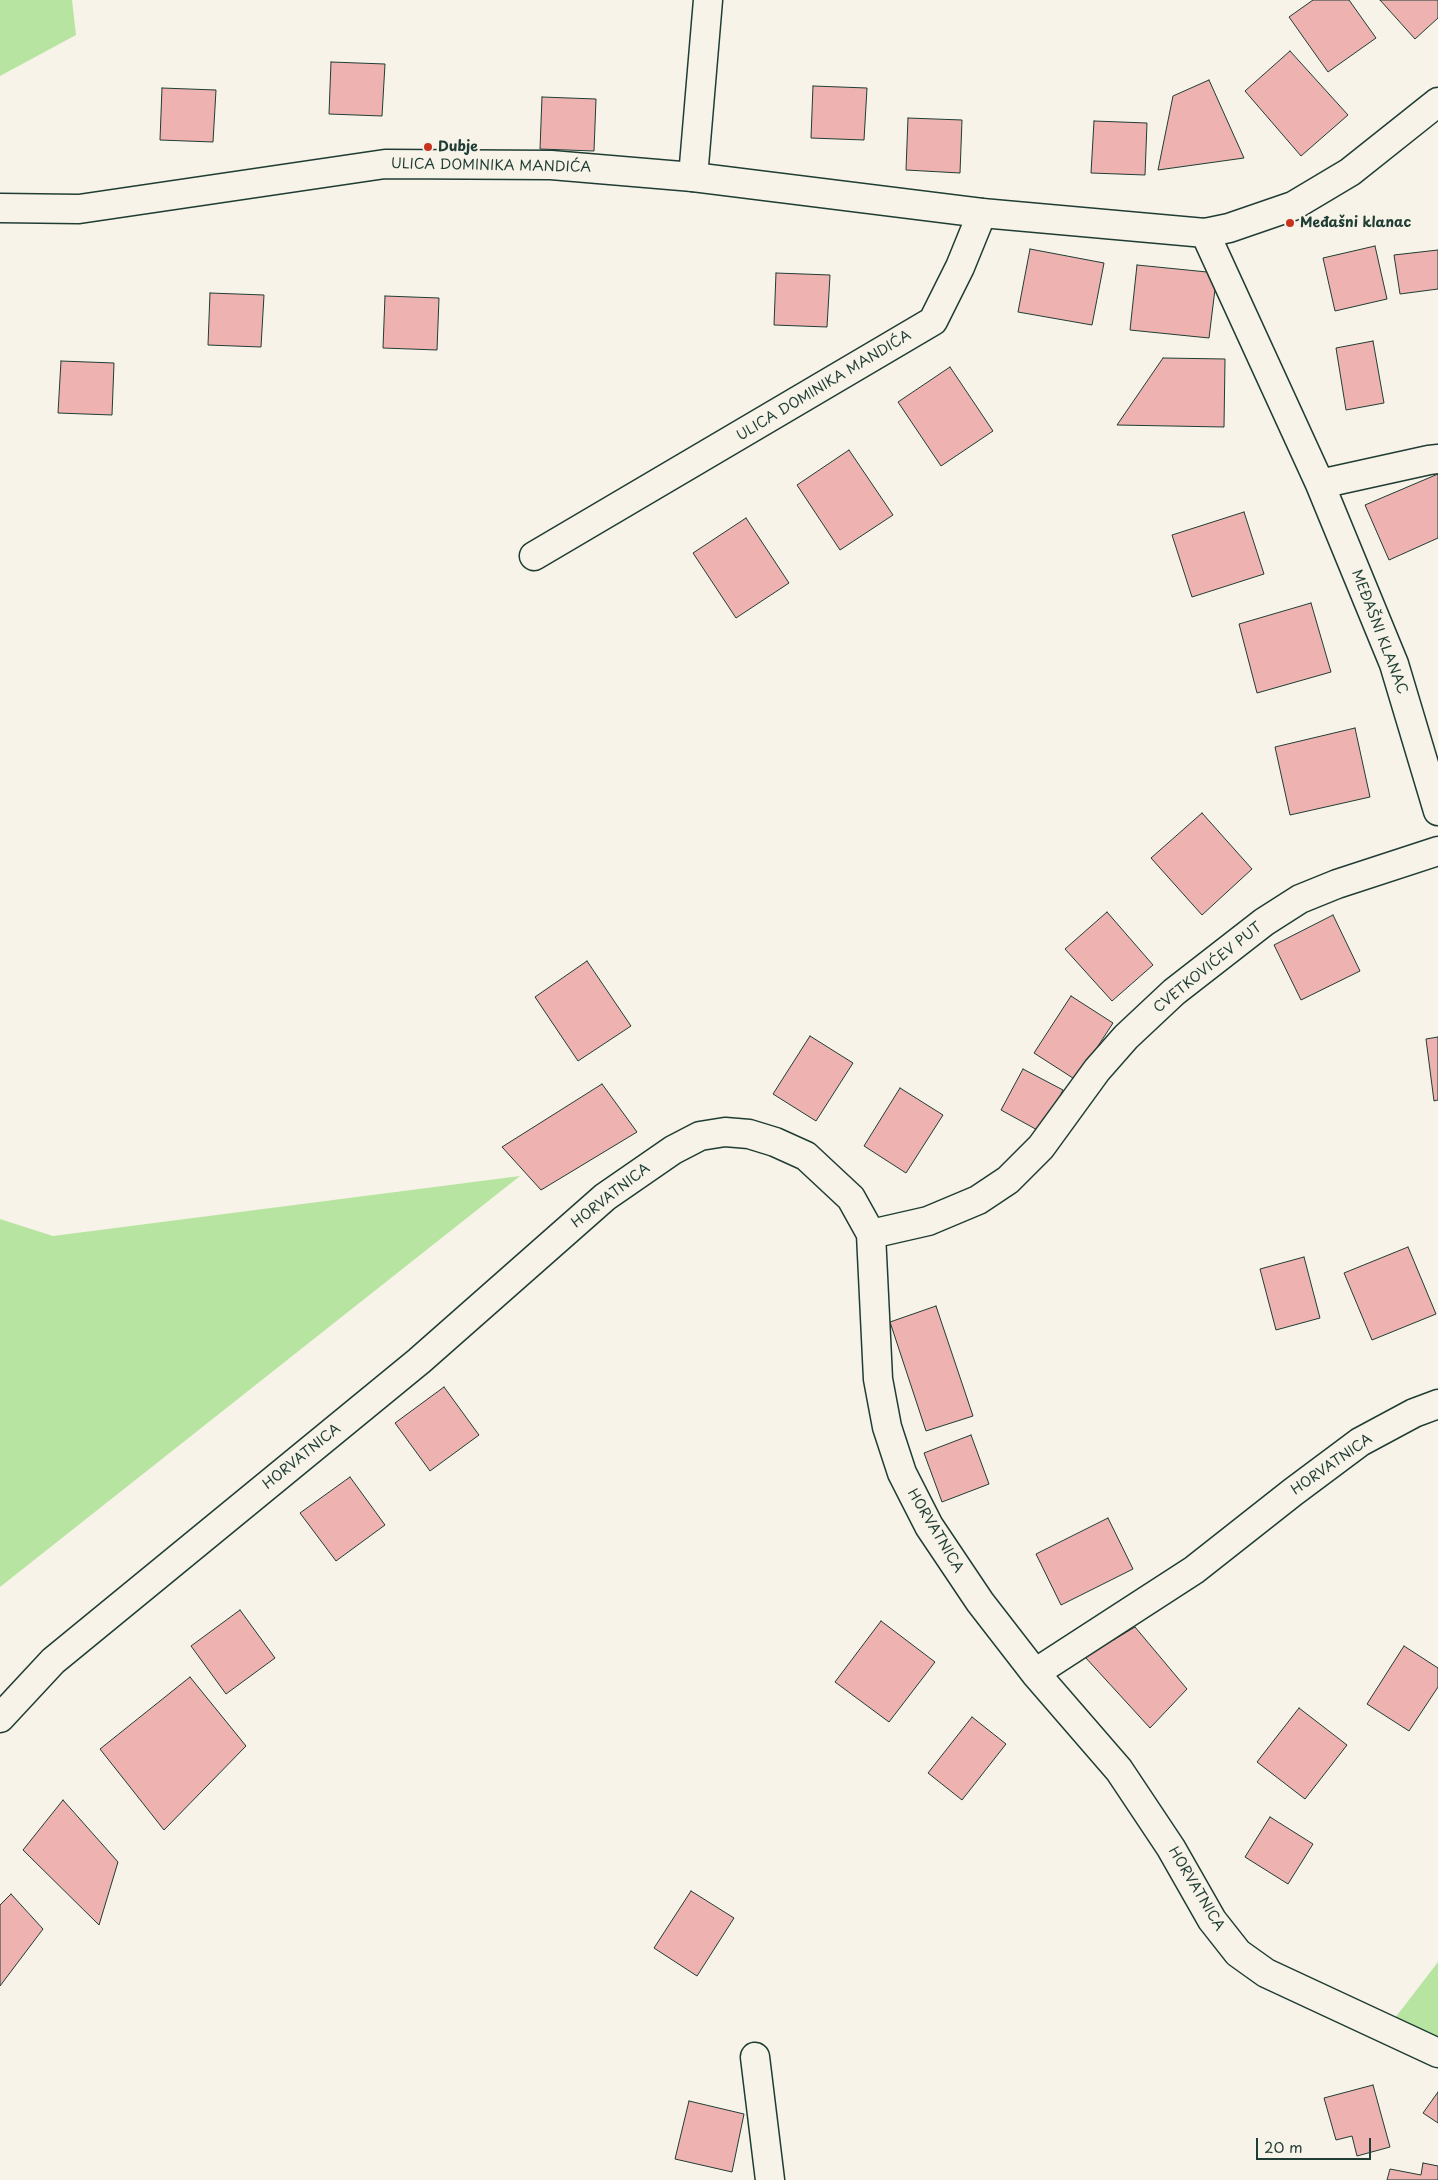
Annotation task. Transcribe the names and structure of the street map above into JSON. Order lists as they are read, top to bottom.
{
  "streets": {
    "street": [
      "ULICA DOMINIKA MANDIĆA",
      "MEĐAŠNI KLANAC",
      "CVETKOVIĆEV PUT",
      "HORVATNICA"
    ]
  },
  "crossings": [
    ["ULICA DOMINIKA MANDIĆA", "MEĐAŠNI KLANAC"],
    ["CVETKOVIĆEV PUT", "HORVATNICA"]
  ],
  "places": ["Dubje", "Međašni klanac"],
  "scale_bar": "20 m"
}
